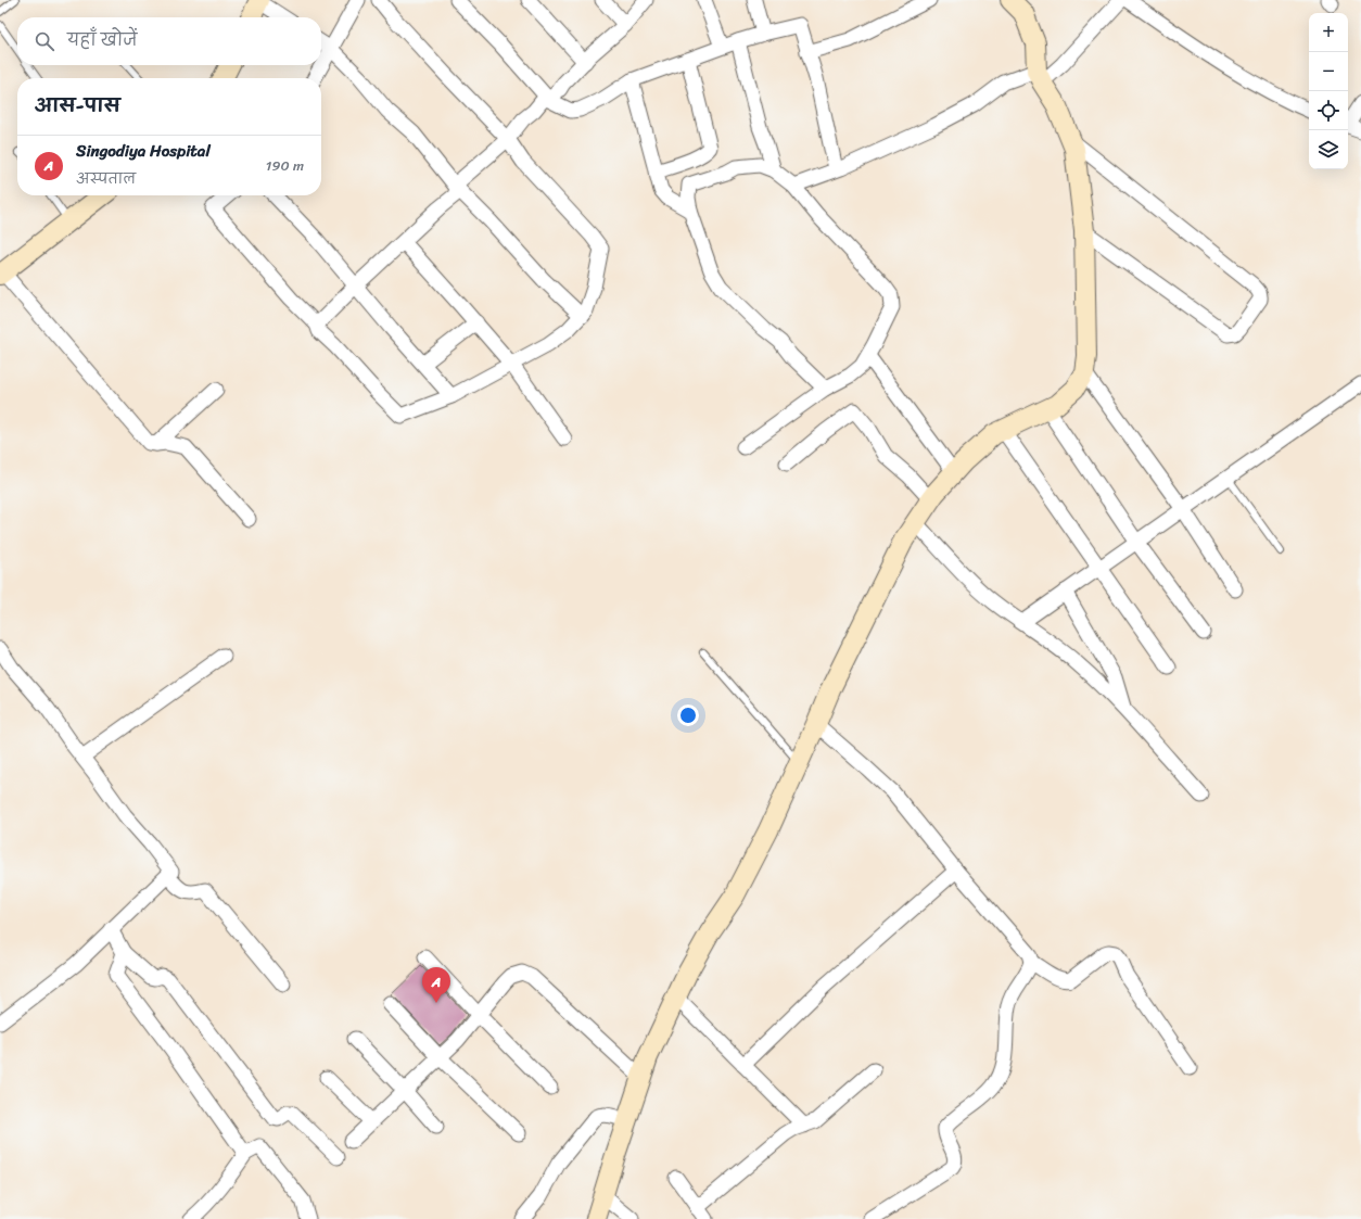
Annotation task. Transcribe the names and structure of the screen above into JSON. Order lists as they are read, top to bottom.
{
  "page": {
    "map_buttons": ["+", "−"],
    "search": "यहाँ खोजें",
    "heading": "आस-पास",
    "list": [
      {
        "mark": "A",
        "name": "Singodiya Hospital",
        "note": "अस्पताल",
        "value": "190 m"
      }
    ],
    "pins": "A"
  }
}
